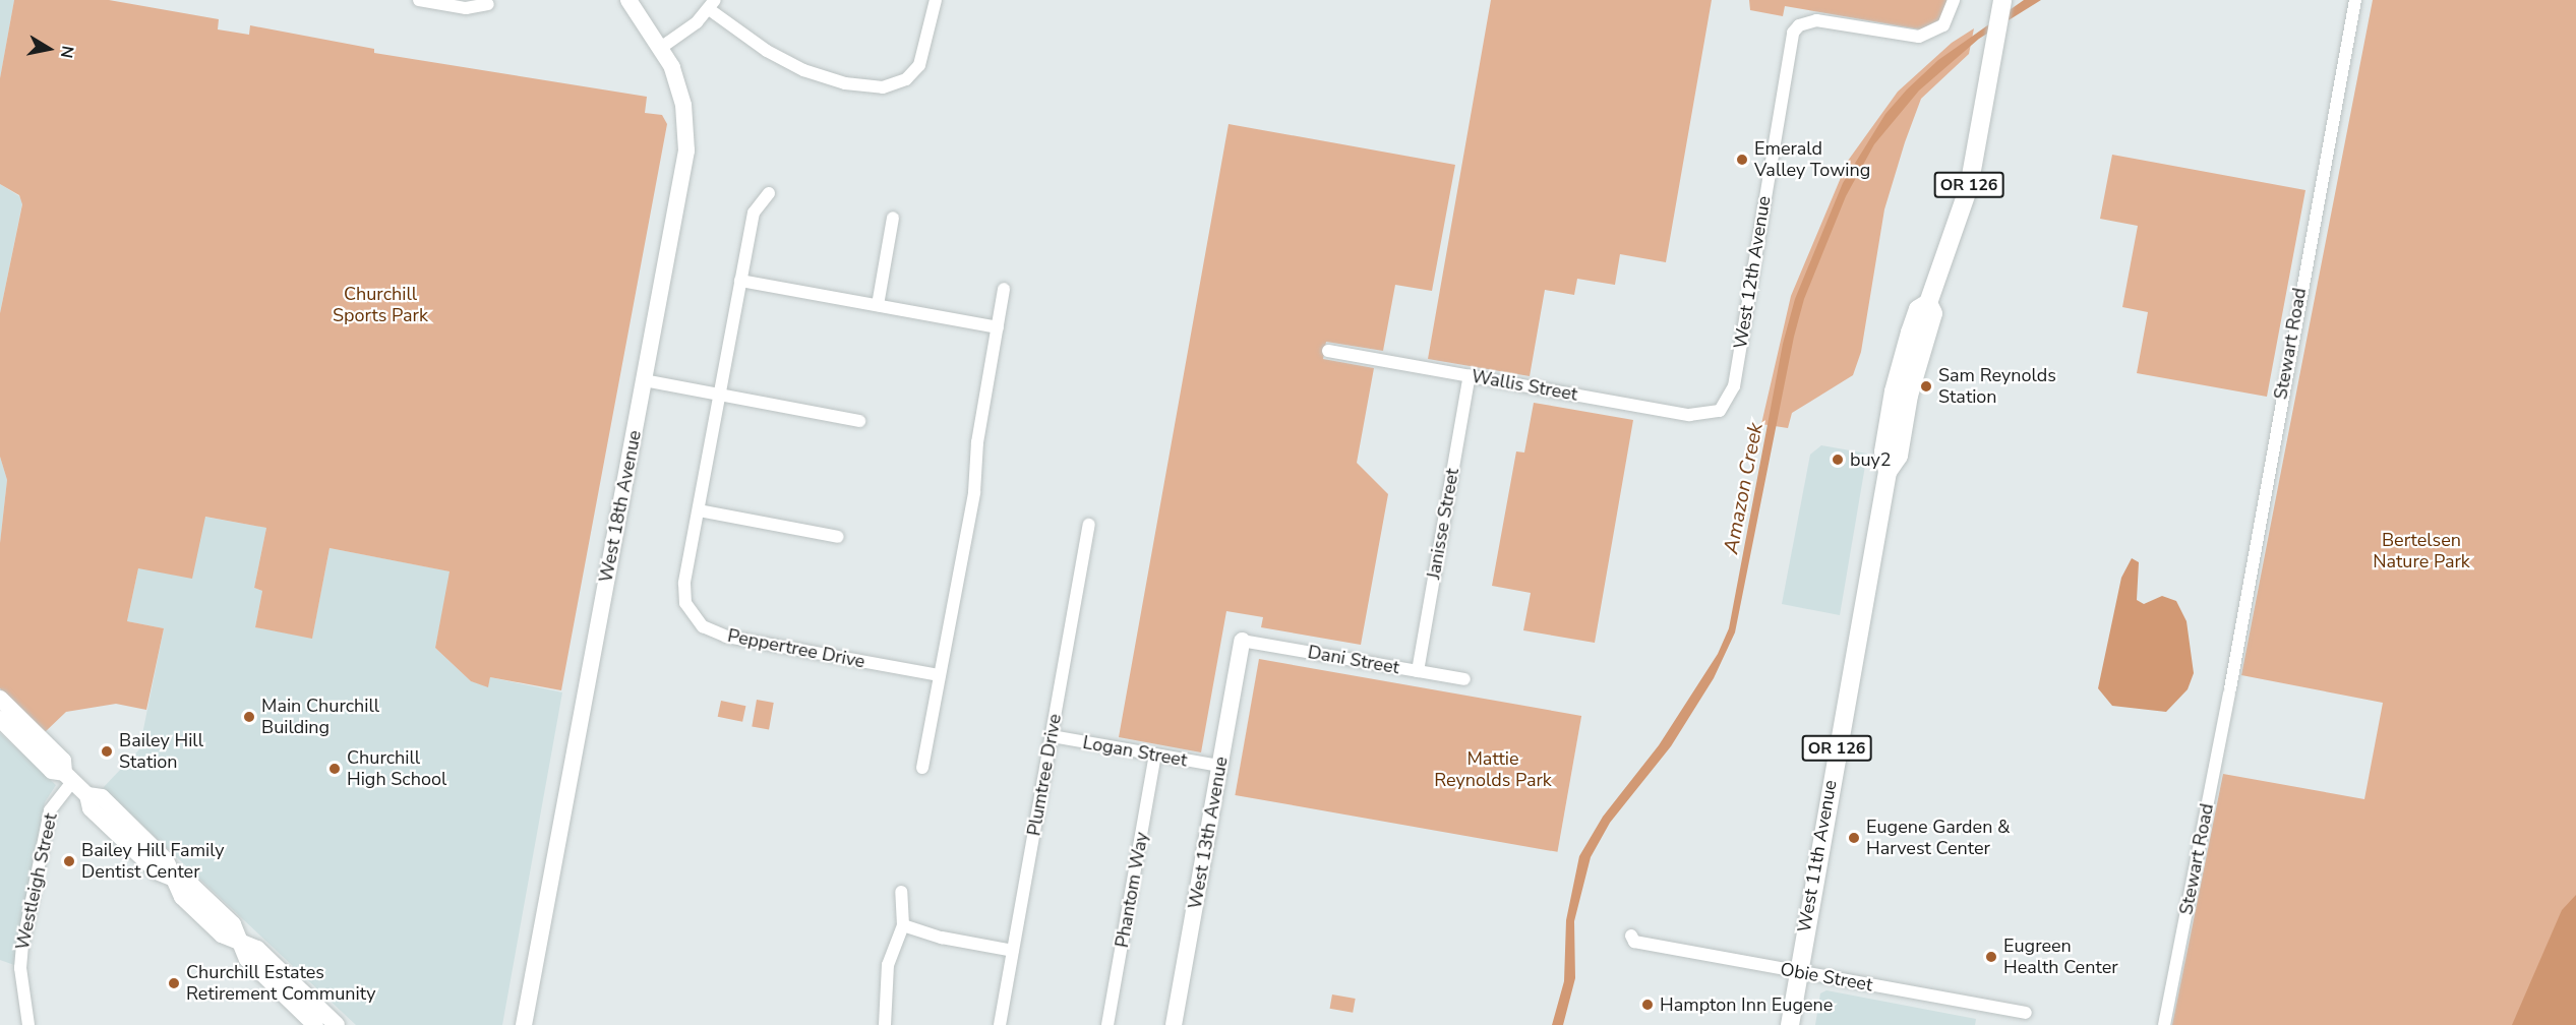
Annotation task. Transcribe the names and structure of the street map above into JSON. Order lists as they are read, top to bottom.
{
  "streets": {
    "main road": ["OR 126", "West 11th Avenue"],
    "street": [
      "West 12th Avenue",
      "Stewart Road",
      "Wallis Street",
      "West 18th Avenue",
      "Janisse Street",
      "Peppertree Drive",
      "Dani Street",
      "Logan Street",
      "Plumtree Drive",
      "West 13th Avenue",
      "Westleigh Street",
      "Phantom Way",
      "Obie Street"
    ]
  },
  "crossings": [
    ["West 12th Avenue", "Wallis Street"],
    ["Wallis Street", "Janisse Street"],
    ["Janisse Street", "Dani Street"],
    ["Dani Street", "West 13th Avenue"],
    ["Logan Street", "Plumtree Drive"],
    ["Logan Street", "West 13th Avenue"],
    ["Logan Street", "Phantom Way"],
    ["West 11th Avenue", "Obie Street"]
  ],
  "water": ["Amazon Creek"],
  "parks": ["Churchill Sports Park", "Bertelsen Nature Park", "Mattie Reynolds Park"],
  "places": [
    "Emerald Valley Towing",
    "Sam Reynolds Station",
    "buy2",
    "Main Churchill Building",
    "Bailey Hill Station",
    "Churchill High School",
    "Eugene Garden & Harvest Center",
    "Bailey Hill Family Dentist Center",
    "Eugreen Health Center",
    "Churchill Estates Retirement Community",
    "Hampton Inn Eugene"
  ],
  "north": "right"
}
